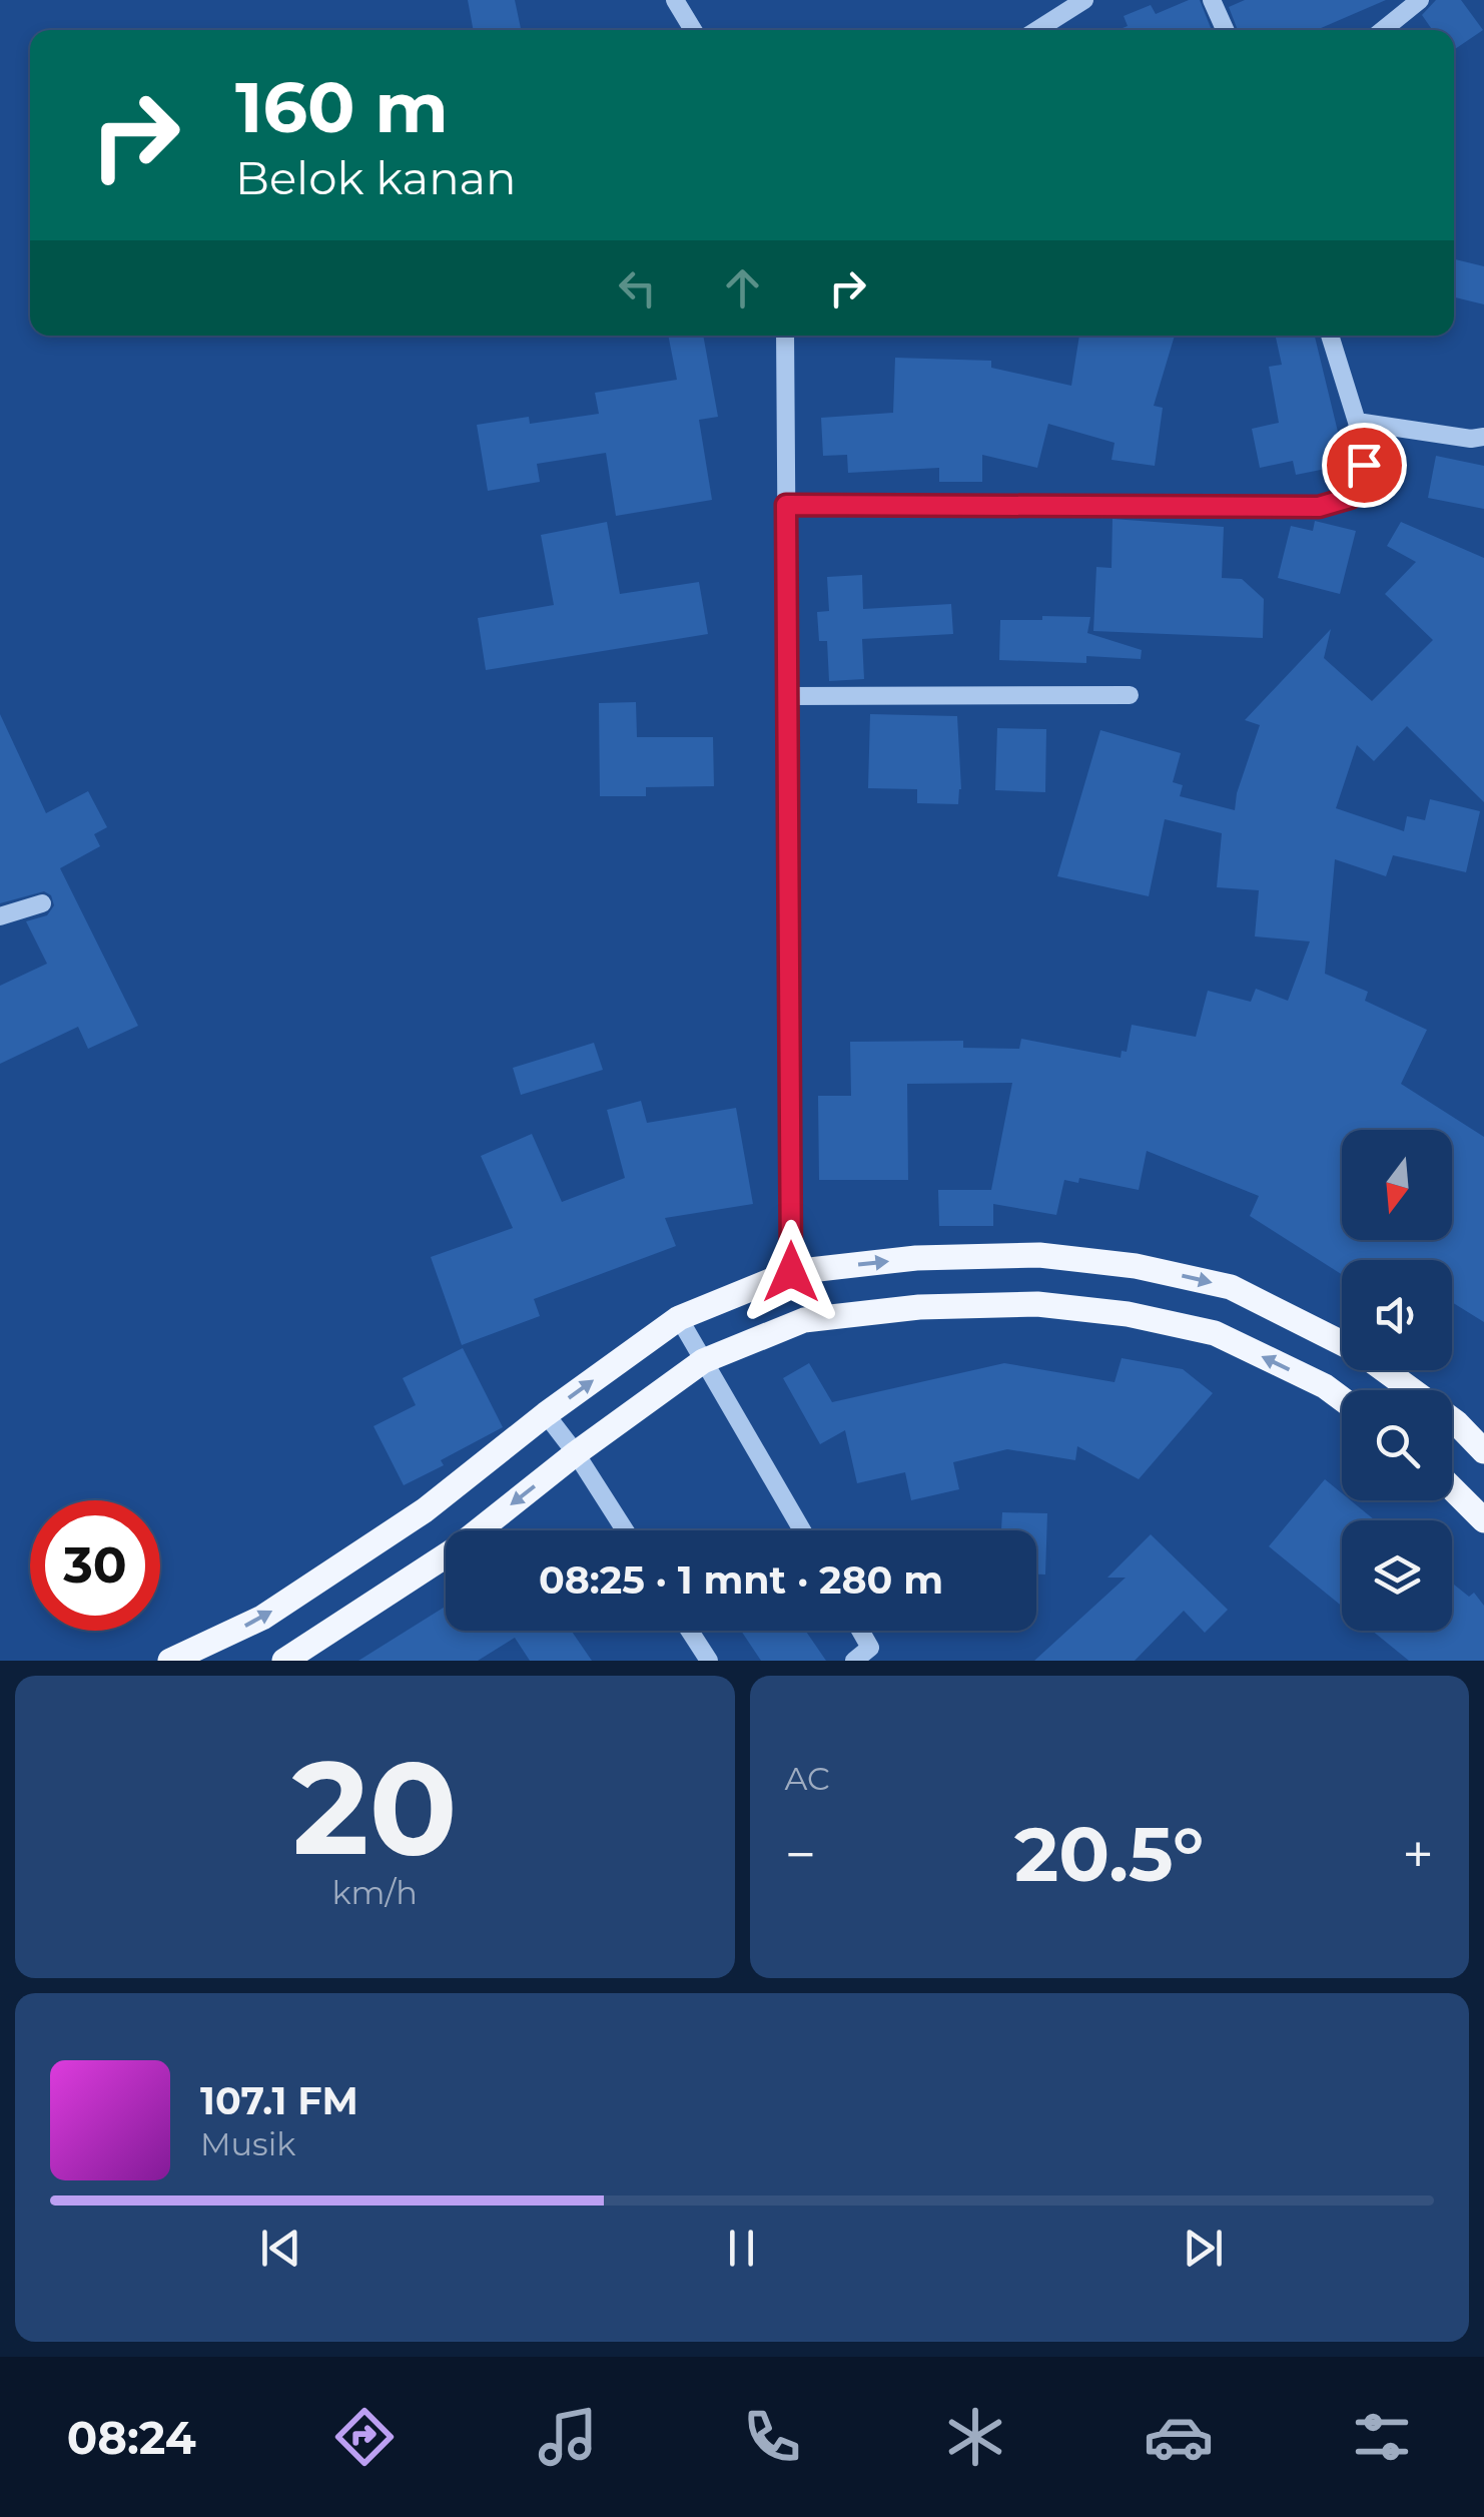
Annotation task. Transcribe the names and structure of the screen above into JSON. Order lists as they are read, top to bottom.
{
  "north": "bottom",
  "page": {
    "turn": ["160 m", "Belok kanan"],
    "limit": "30",
    "trip": "08:25 · 1 mnt · 280 m",
    "tile": [
      ["20", "km/h"],
      "AC"
    ],
    "heat": ["−", "20.5°", "+"],
    "song": ["107.1 FM", "Musik"],
    "tabs": "08:24"
  }
}
